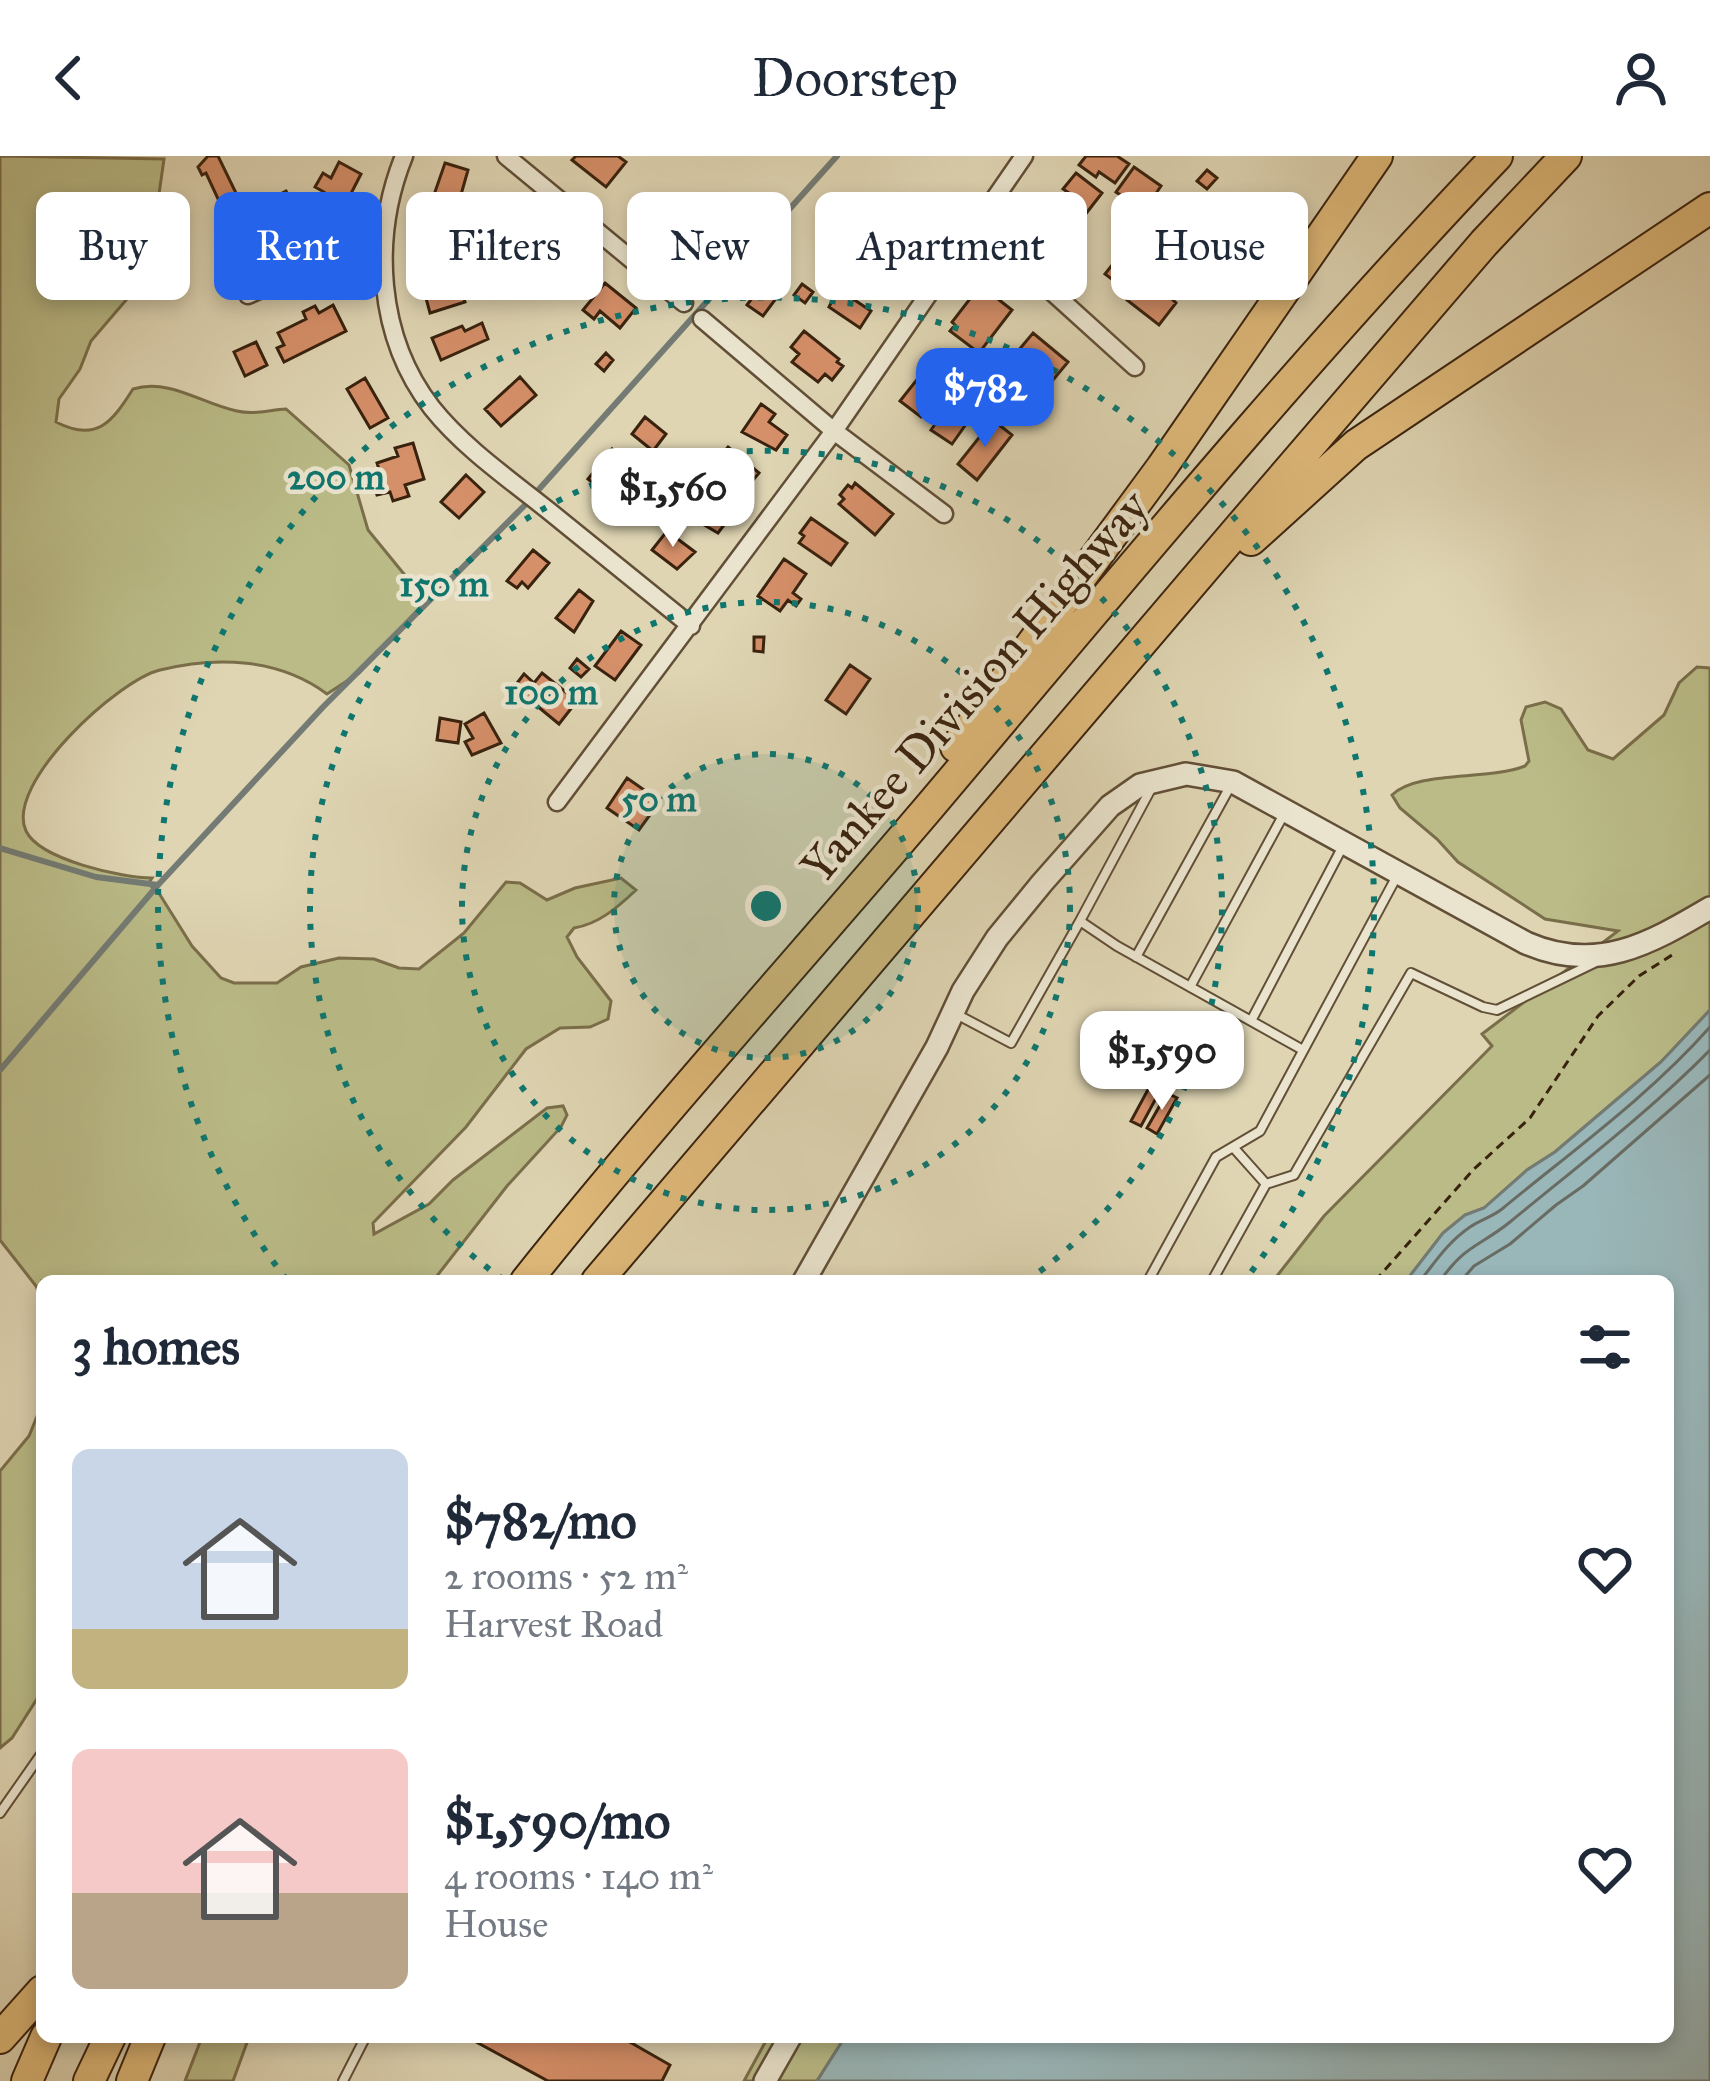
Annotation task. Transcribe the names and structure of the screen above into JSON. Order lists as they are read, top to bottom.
{
  "streets": {
    "highway": ["Yankee Division Highway"]
  },
  "page": {
    "header": "Doorstep",
    "chip": [
      "Buy",
      "Rent",
      "Filters",
      "New",
      "Apartment",
      "House"
    ],
    "price": ["$782", "$1,560", "$1,590"],
    "heading": "3 homes",
    "list": [
      {
        "name": "$782/mo",
        "note": "2 rooms · 52 m² · Harvest Road"
      },
      {
        "name": "$1,590/mo",
        "note": "4 rooms · 140 m² · House"
      }
    ]
  },
  "rings": [
    "200 m",
    "150 m",
    "100 m",
    "50 m"
  ]
}
